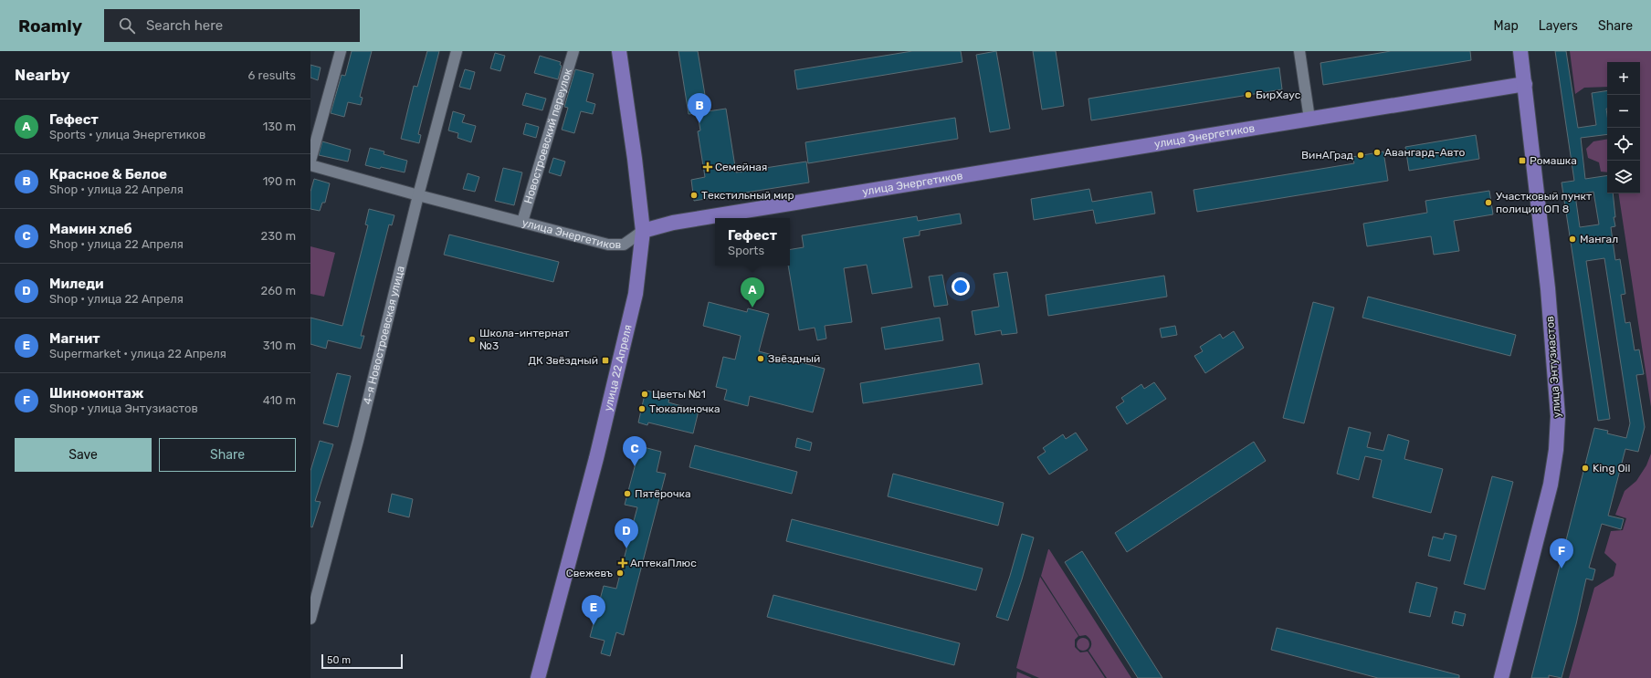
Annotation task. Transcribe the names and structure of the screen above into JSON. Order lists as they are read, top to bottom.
{
  "streets": {
    "main road": ["улица Энергетиков", "улица Энтузиастов", "улица 22 Апреля"],
    "street": ["Новостроевский переулок", "4-я Новостроевская улица"]
  },
  "crossings": [
    ["улица Энергетиков", "Новостроевский переулок"],
    ["улица Энергетиков", "4-я Новостроевская улица"],
    ["улица Энергетиков", "улица Энтузиастов"],
    ["улица Энергетиков", "улица 22 Апреля"]
  ],
  "places": {
    "other": [
      "БирХаус",
      "Авангард-Авто",
      "ВинАГрад",
      "Текстильный мир",
      "Участковый пункт полиции ОП 8",
      "Мангал",
      "Школа-интернат №3",
      "Звёздный",
      "Цветы №1",
      "Тюкалиночка",
      "King Oil",
      "Пятёрочка",
      "Свежевъ"
    ],
    "transit": ["Ромашка", "ДК Звёздный"],
    "health": ["Семейная", "АптекаПлюс"]
  },
  "scale_bar": "50 m",
  "page": {
    "header": "Roamly",
    "search": "Search here",
    "nav": ["Map", "Layers", "Share"],
    "heading": ["Nearby", "6 results"],
    "map_buttons": ["+", "−"],
    "pins": [
      "B",
      "A",
      "C",
      "D",
      "F",
      "E"
    ],
    "list": [
      {
        "mark": "A",
        "name": "Гефест",
        "note": "Sports · улица Энергетиков",
        "value": "130 m"
      },
      {
        "mark": "B",
        "name": "Красное & Белое",
        "note": "Shop · улица 22 Апреля",
        "value": "190 m"
      },
      {
        "mark": "C",
        "name": "Мамин хлеб",
        "note": "Shop · улица 22 Апреля",
        "value": "230 m"
      },
      {
        "mark": "D",
        "name": "Миледи",
        "note": "Shop · улица 22 Апреля",
        "value": "260 m"
      },
      {
        "mark": "E",
        "name": "Магнит",
        "note": "Supermarket · улица 22 Апреля",
        "value": "310 m"
      },
      {
        "mark": "F",
        "name": "Шиномонтаж",
        "note": "Shop · улица Энтузиастов",
        "value": "410 m"
      }
    ],
    "popup": ["Гефест", "Sports"],
    "buttons": ["Save", "Share"],
    "scale": "50 m"
  }
}
